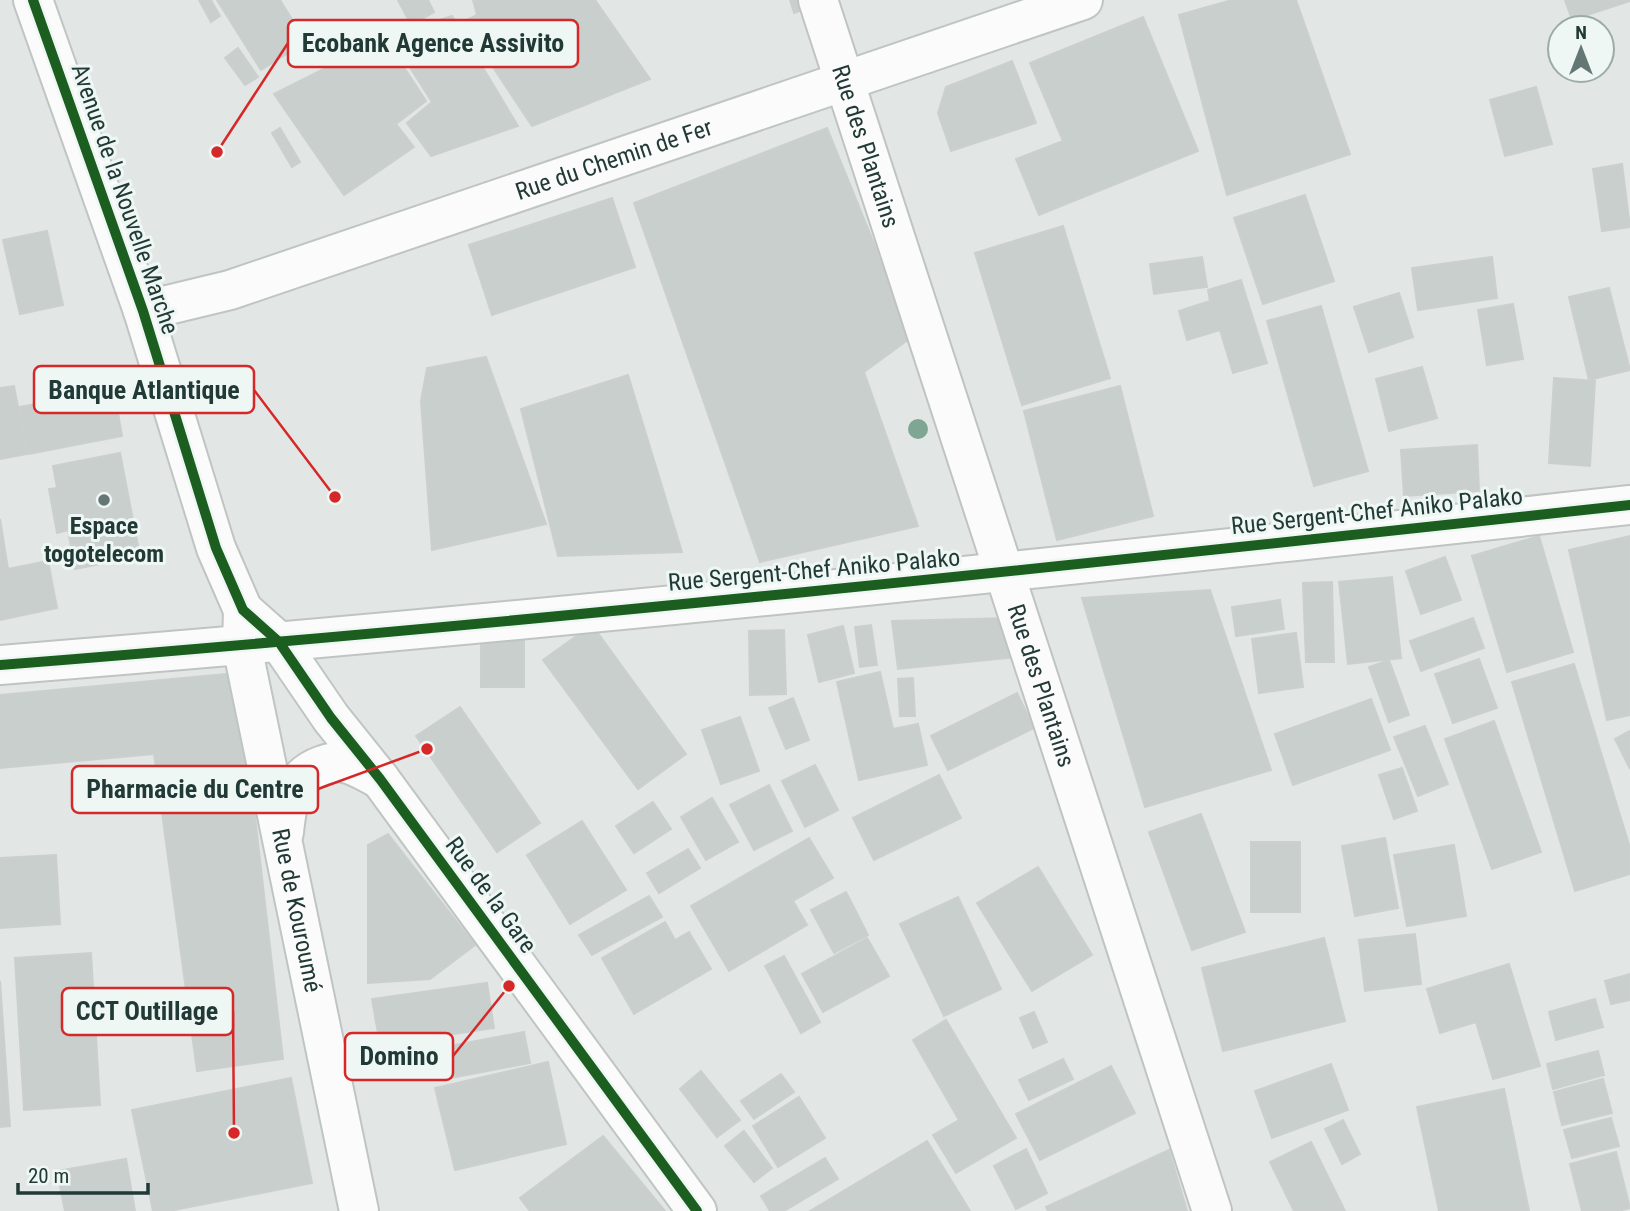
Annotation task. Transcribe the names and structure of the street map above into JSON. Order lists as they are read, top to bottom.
{
  "streets": {
    "street": [
      "Rue des Plantains",
      "Rue du Chemin de Fer",
      "Avenue de la Nouvelle Marche",
      "Rue Sergent-Chef Aniko Palako",
      "Rue de la Gare",
      "Rue de Kouroumé"
    ]
  },
  "crossings": [
    ["Rue des Plantains", "Rue du Chemin de Fer"],
    ["Rue des Plantains", "Rue Sergent-Chef Aniko Palako"],
    ["Rue du Chemin de Fer", "Avenue de la Nouvelle Marche"],
    ["Avenue de la Nouvelle Marche", "Rue Sergent-Chef Aniko Palako"],
    ["Avenue de la Nouvelle Marche", "Rue de la Gare"],
    ["Avenue de la Nouvelle Marche", "Rue de Kouroumé"],
    ["Rue Sergent-Chef Aniko Palako", "Rue de la Gare"],
    ["Rue Sergent-Chef Aniko Palako", "Rue de Kouroumé"],
    ["Rue de la Gare", "Rue de Kouroumé"]
  ],
  "places": [
    "Ecobank Agence Assivito",
    "Banque Atlantique",
    "Espace togotelecom",
    "Pharmacie du Centre",
    "Domino",
    "CCT Outillage"
  ],
  "scale_bar": "20 m",
  "north": "top"
}
